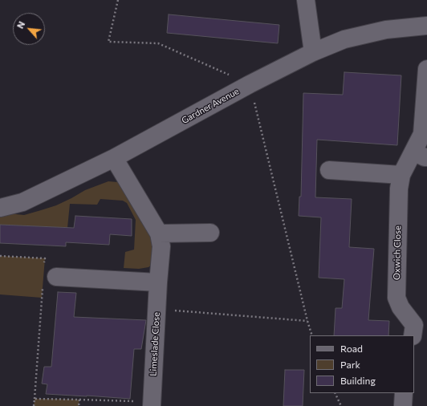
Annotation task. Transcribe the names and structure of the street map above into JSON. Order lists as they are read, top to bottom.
{
  "streets": {
    "street": ["Gardner Avenue", "Oxwich Close", "Limeslade Close"]
  },
  "crossings": [
    ["Gardner Avenue", "Limeslade Close"]
  ],
  "legend": ["Road", "Park", "Building"],
  "north": "top left"
}
